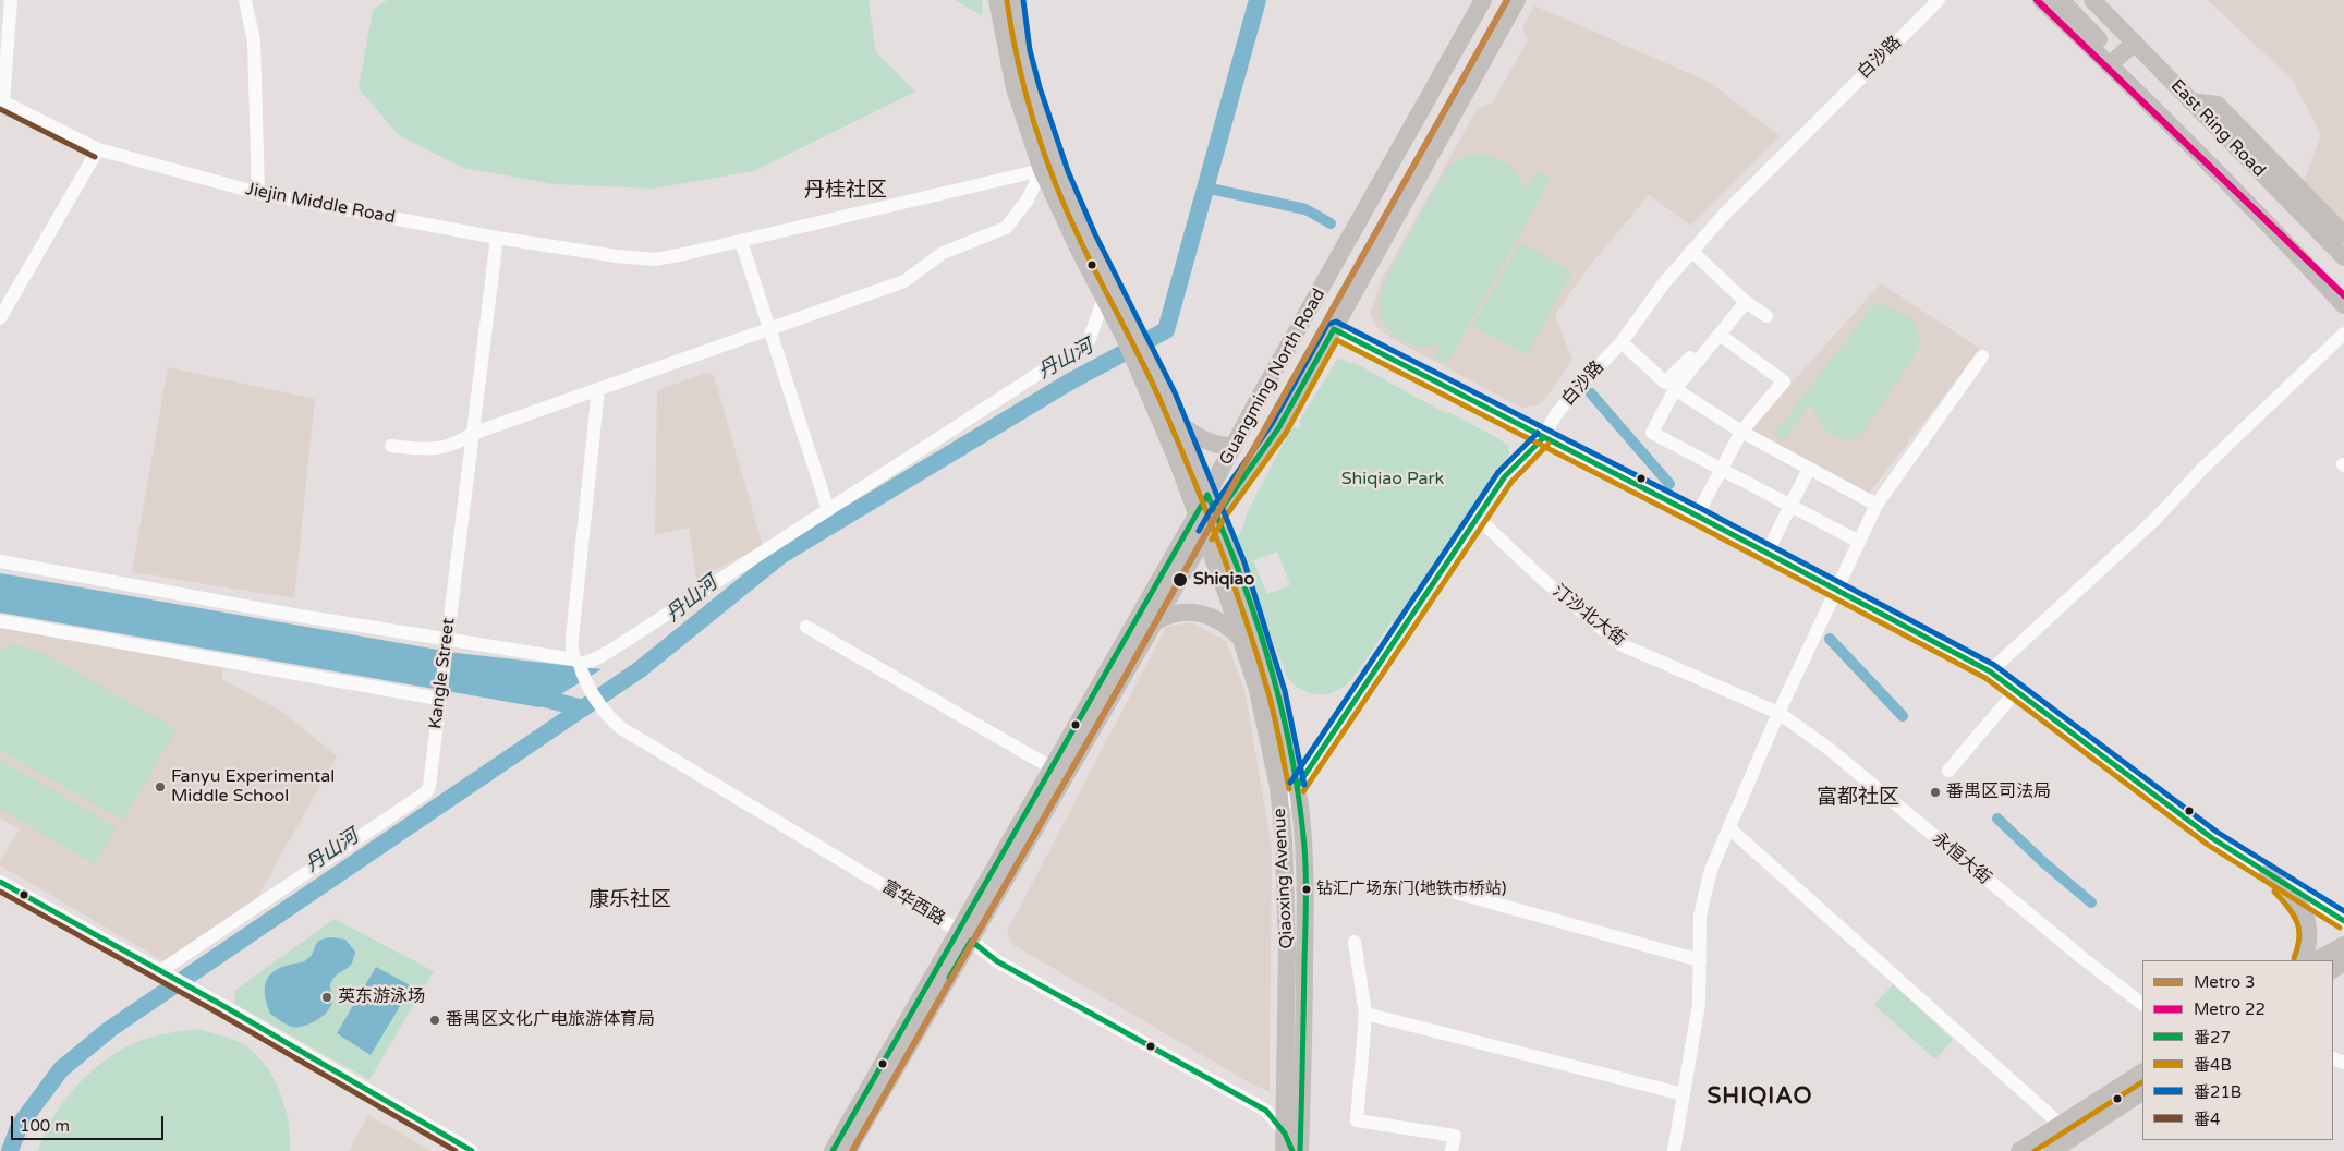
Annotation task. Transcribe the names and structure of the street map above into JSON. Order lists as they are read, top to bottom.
{
  "streets": {
    "main road": ["East Ring Road", "Guangming North Road", "Qiaoxing Avenue"],
    "street": [
      "白沙路",
      "Jiejin Middle Road",
      "汀沙北大街",
      "Kangle Street",
      "永恒大街",
      "富华西路"
    ]
  },
  "crossings": [
    ["白沙路", "汀沙北大街"],
    ["白沙路", "Qiaoxing Avenue"],
    ["Jiejin Middle Road", "Kangle Street"],
    ["Guangming North Road", "Qiaoxing Avenue"],
    ["Guangming North Road", "富华西路"],
    ["汀沙北大街", "永恒大街"],
    ["Qiaoxing Avenue", "富华西路"]
  ],
  "districts": [
    "丹桂社区",
    "富都社区",
    "康乐社区",
    "SHIQIAO"
  ],
  "water": ["丹山河"],
  "parks": ["Shiqiao Park"],
  "places": [
    "Shiqiao",
    "Fanyu Experimental Middle School",
    "番禺区司法局",
    "钻汇广场东门(地铁市桥站)",
    "英东游泳场",
    "番禺区文化广电旅游体育局"
  ],
  "lines": [
    "metro line 3",
    "metro line 22",
    "transit line 番21B",
    "transit line 番4B",
    "transit line 番4",
    "transit line 番27"
  ],
  "legend": [
    "Metro 3",
    "Metro 22",
    "番27",
    "番4B",
    "番21B",
    "番4"
  ],
  "scale_bar": "100 m"
}
